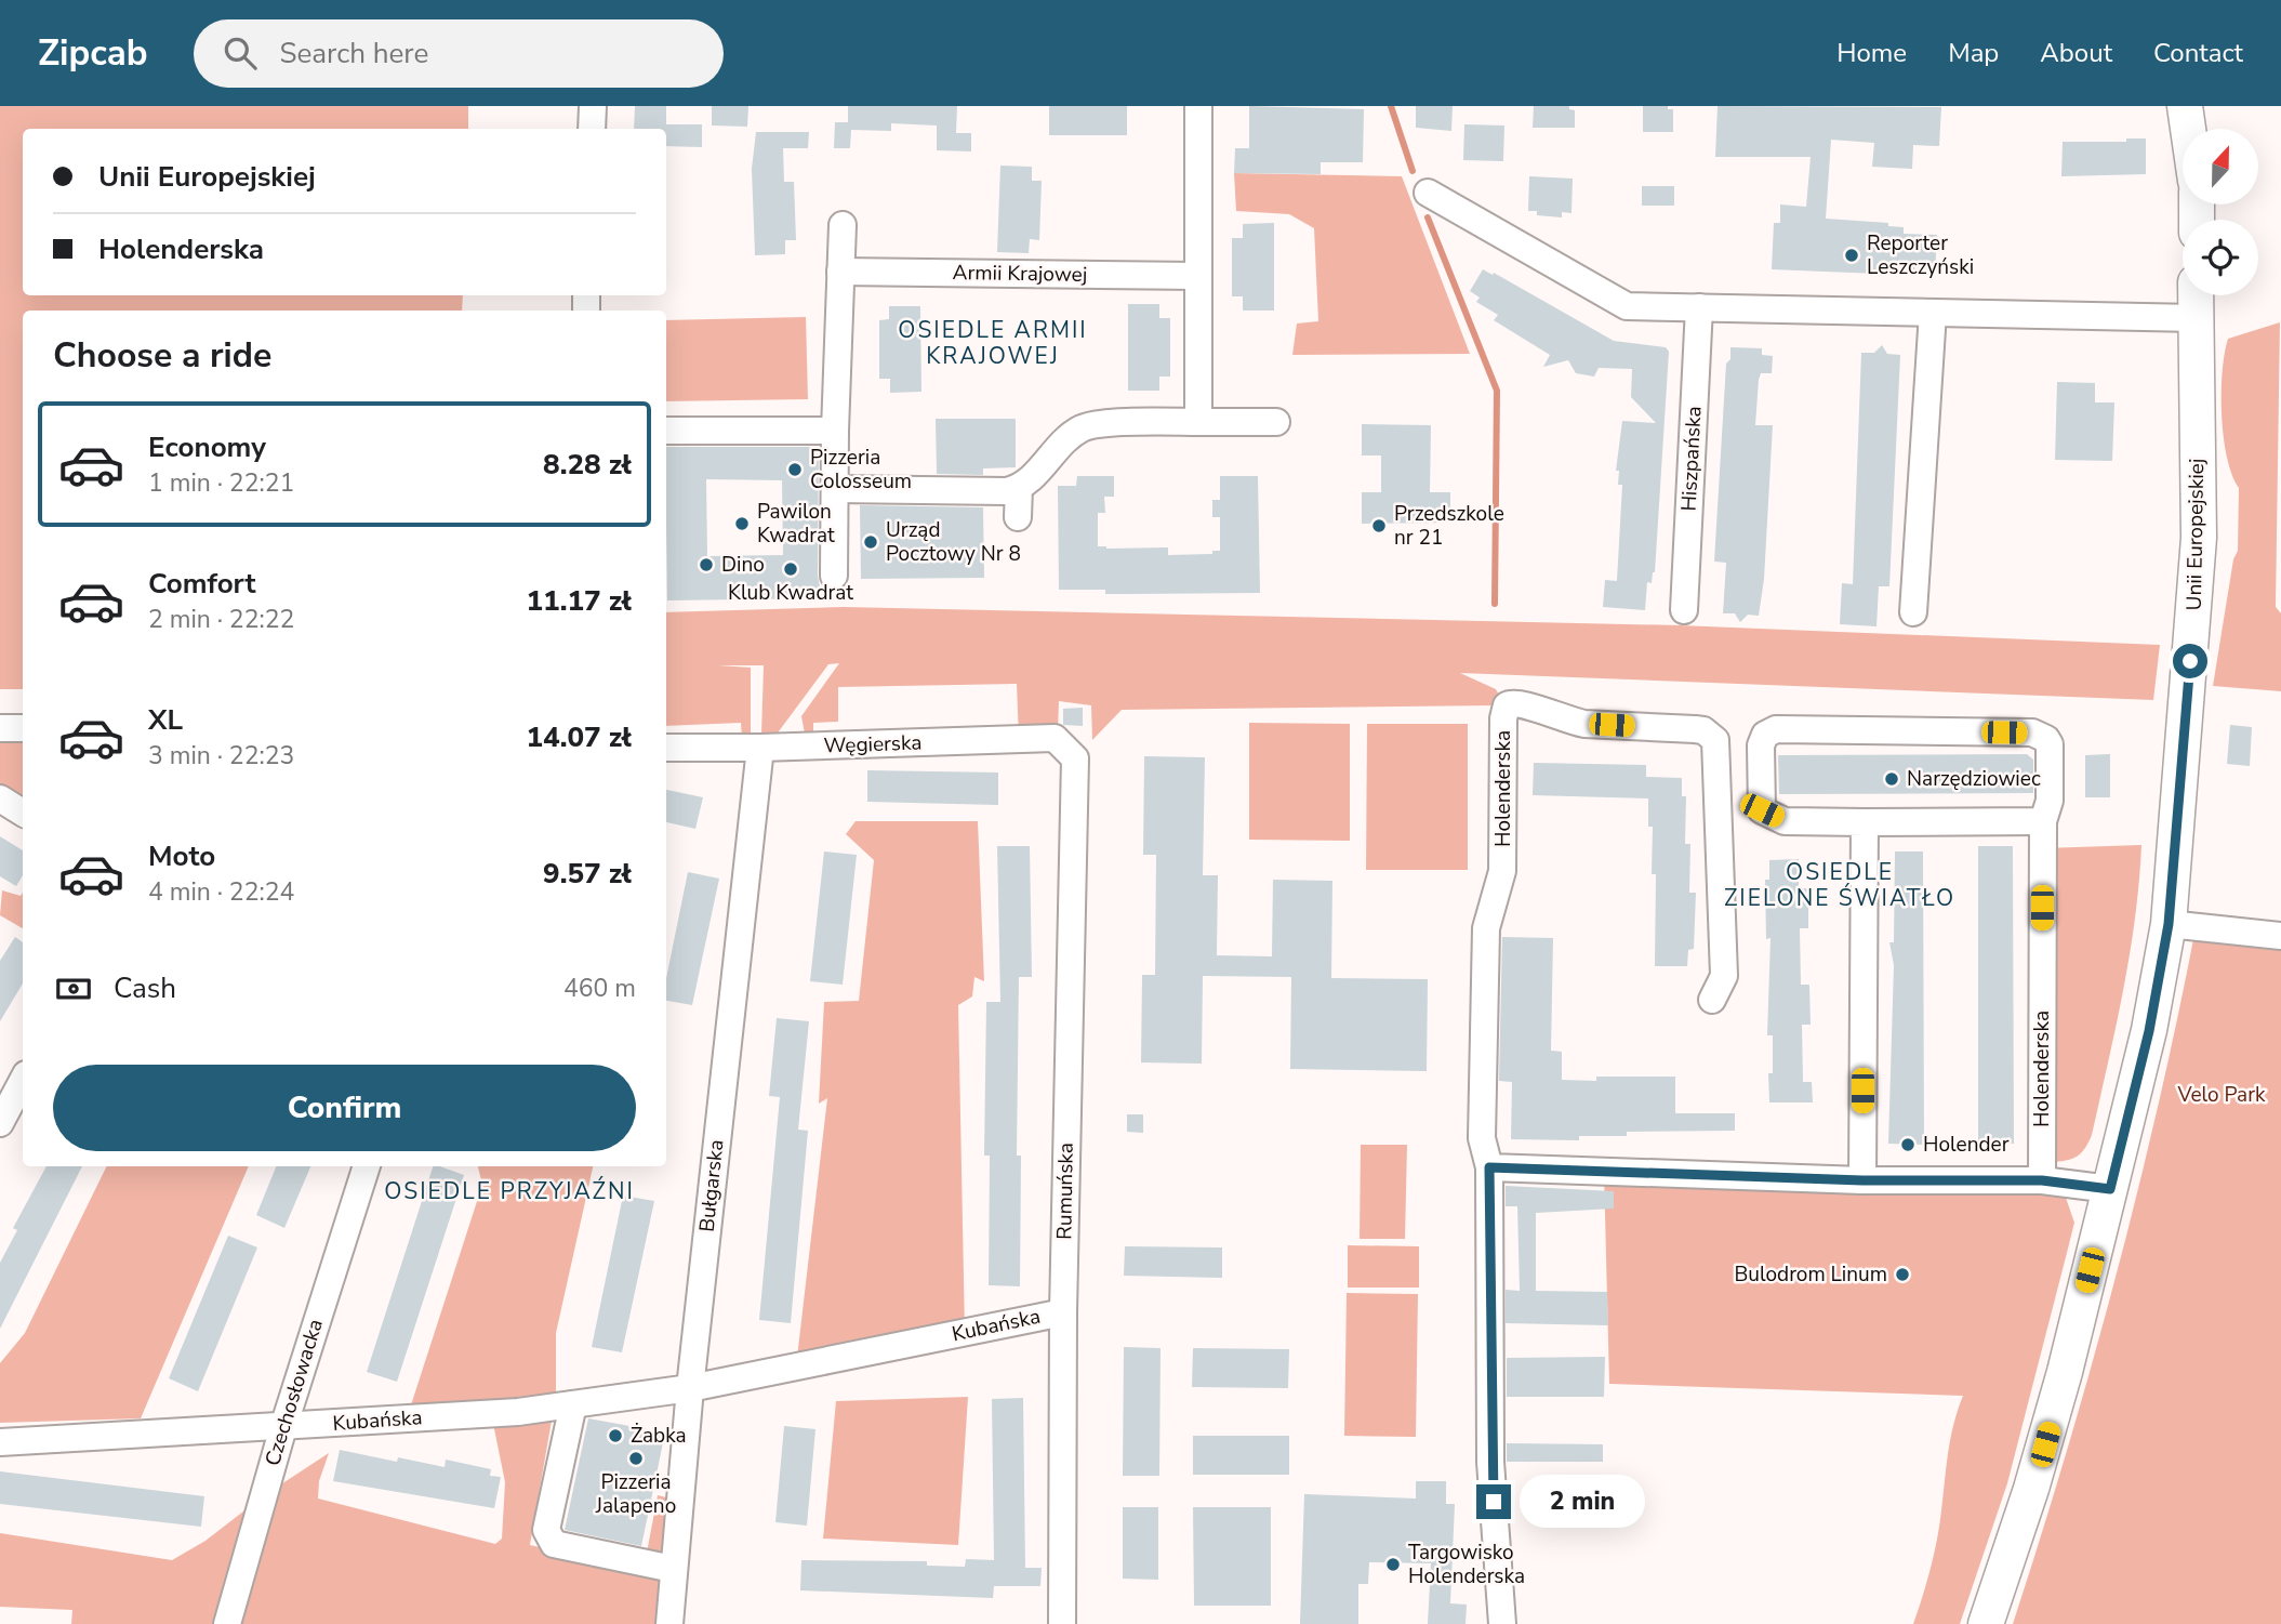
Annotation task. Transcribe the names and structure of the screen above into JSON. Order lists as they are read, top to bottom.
{
  "streets": {
    "main road": ["Unii Europejskiej"],
    "street": [
      "Armii Krajowej",
      "Hiszpańska",
      "Węgierska",
      "Holenderska",
      "Bułgarska",
      "Rumuńska",
      "Kubańska",
      "Czechosłowacka"
    ]
  },
  "crossings": [
    ["Węgierska", "Bułgarska"],
    ["Węgierska", "Rumuńska"],
    ["Bułgarska", "Kubańska"],
    ["Rumuńska", "Kubańska"],
    ["Kubańska", "Czechosłowacka"]
  ],
  "districts": ["OSIEDLE ARMII KRAJOWEJ", "OSIEDLE ZIELONE ŚWIATŁO", "OSIEDLE PRZYJAŹNI"],
  "parks": ["Velo Park"],
  "places": [
    "Reporter Leszczyński",
    "Pizzeria Colosseum",
    "Pawilon Kwadrat",
    "Przedszkole nr 21",
    "Urząd Pocztowy Nr 8",
    "Dino",
    "Klub Kwadrat",
    "Narzędziowiec",
    "Holender",
    "Bulodrom Linum",
    "Żabka",
    "Pizzeria Jalapeno",
    "Targowisko Holenderska"
  ],
  "north": "top",
  "page": {
    "header": "Zipcab",
    "search": "Search here",
    "nav": [
      "Home",
      "Map",
      "About",
      "Contact"
    ],
    "banner": ["Unii Europejskiej", "Holenderska"],
    "heading": "Choose a ride",
    "list": [
      {
        "name": "Economy",
        "note": "1 min · 22:21",
        "value": "8.28 zł"
      },
      {
        "name": "Comfort",
        "note": "2 min · 22:22",
        "value": "11.17 zł"
      },
      {
        "name": "XL",
        "note": "3 min · 22:23",
        "value": "14.07 zł"
      },
      {
        "name": "Moto",
        "note": "4 min · 22:24",
        "value": "9.57 zł"
      }
    ],
    "pay": ["Cash", "460 m"],
    "buttons": "Confirm",
    "bubble": "2 min"
  }
}
